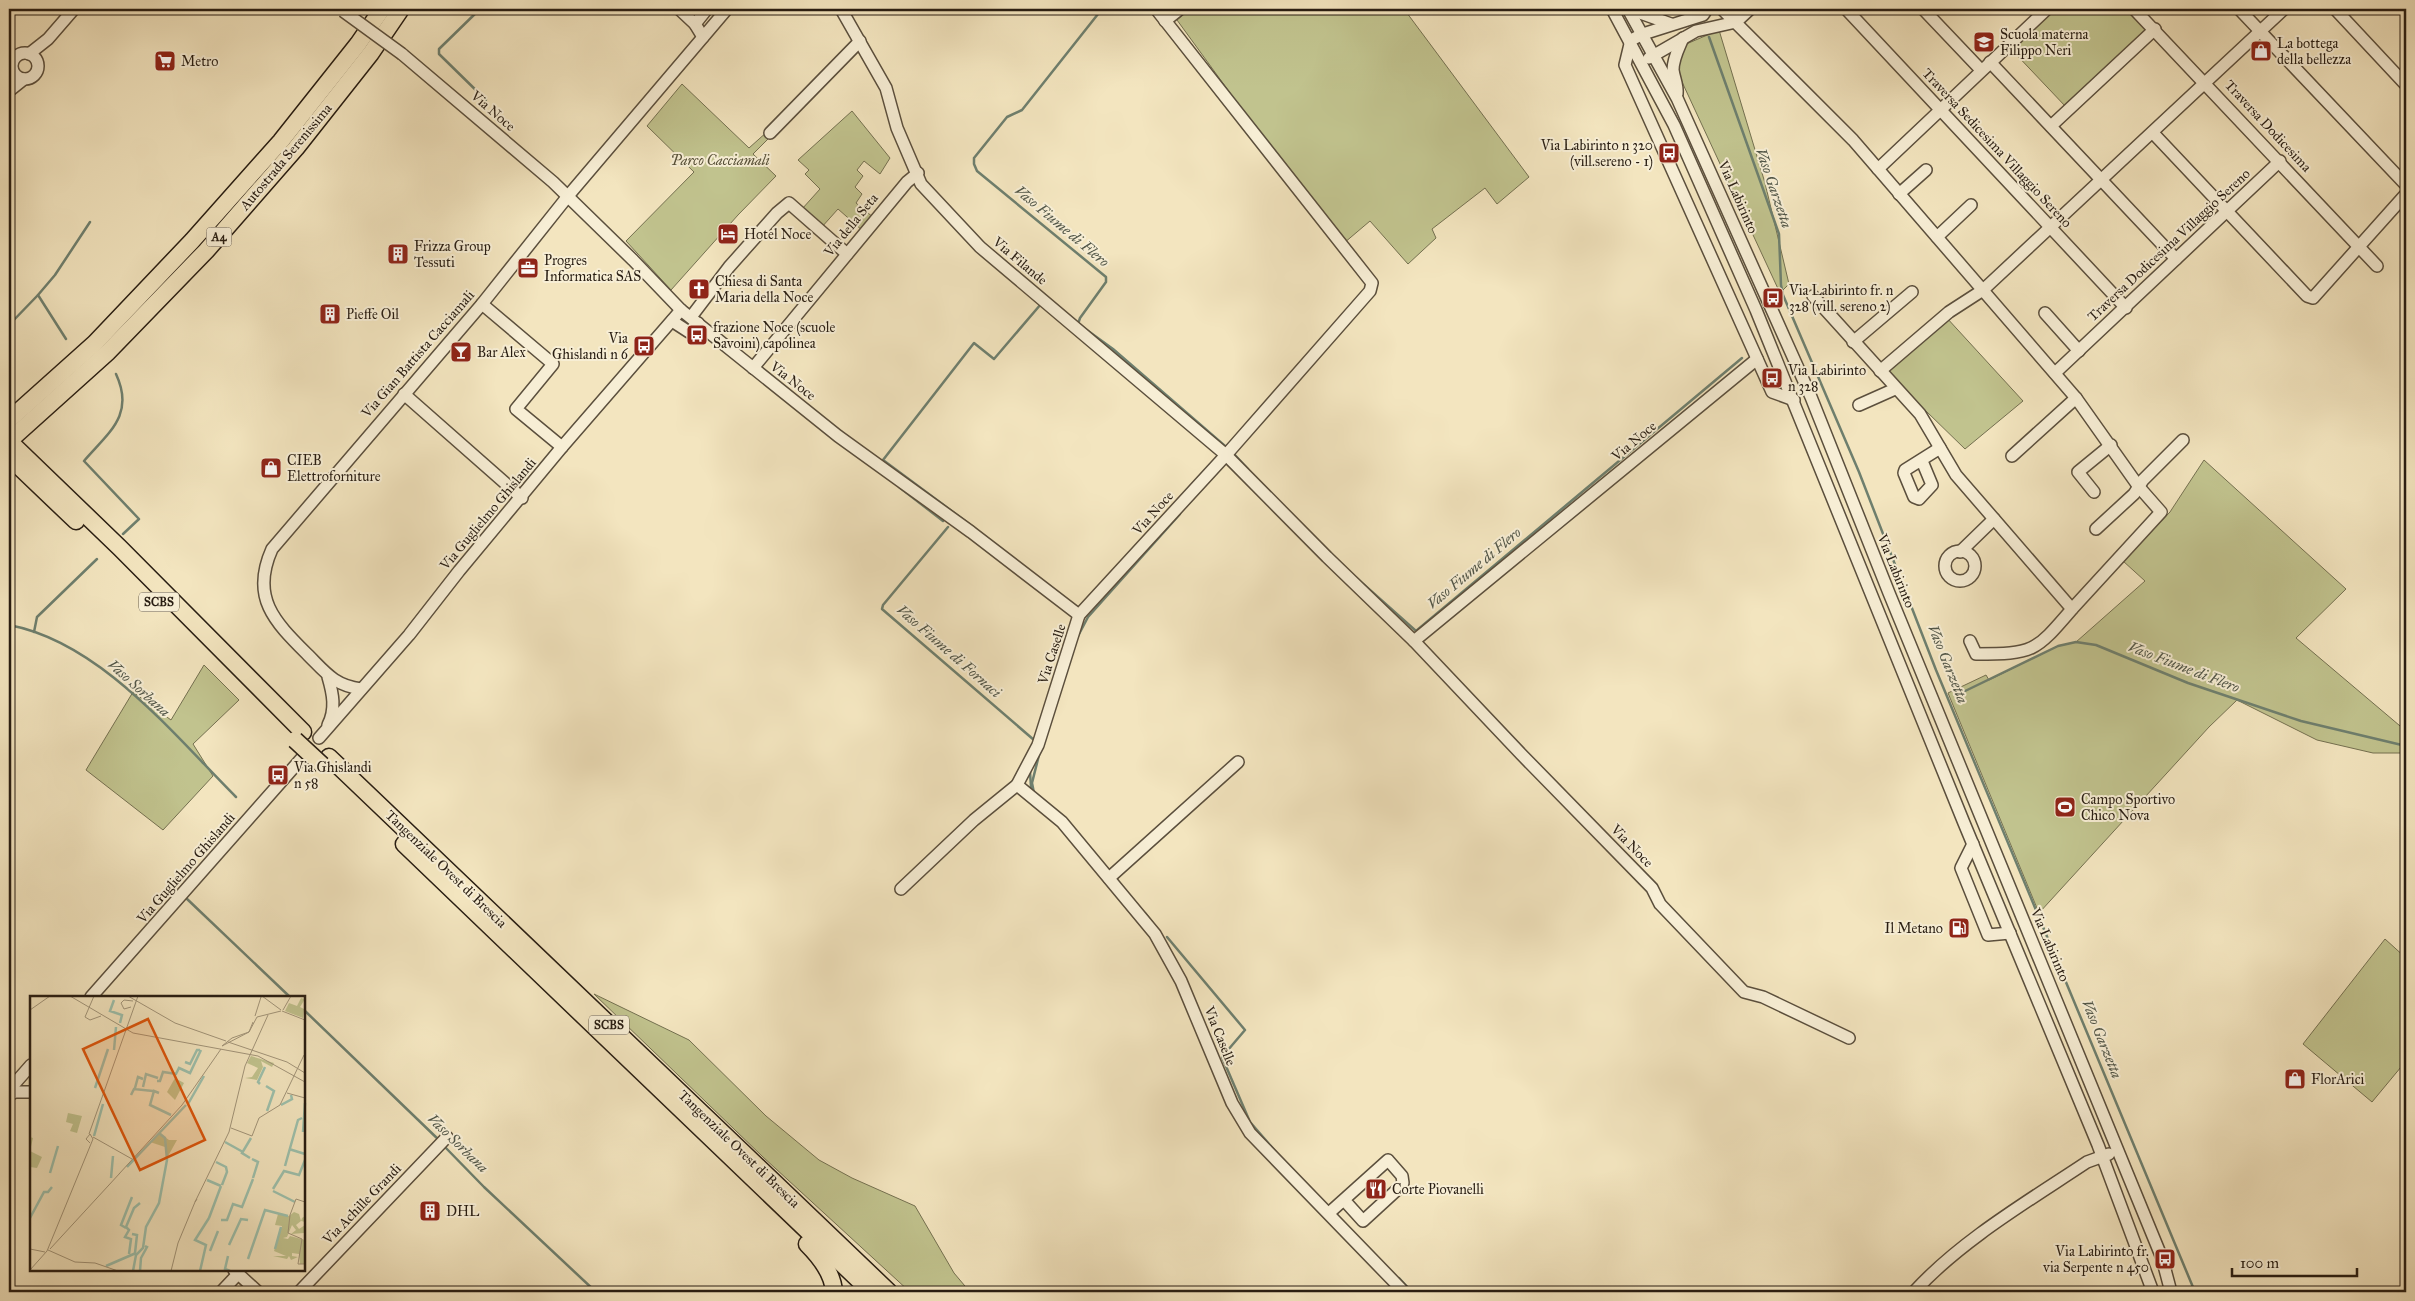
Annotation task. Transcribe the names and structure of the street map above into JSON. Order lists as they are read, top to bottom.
{
  "streets": {
    "highway": [
      "Autostrada Serenissima",
      "A4",
      "SCBS",
      "Tangenziale Ovest di Brescia"
    ],
    "street": [
      "Via Noce",
      "Traversa Dodicesima",
      "Traversa Sedicesima Villaggio Sereno",
      "Via Labirinto",
      "Via della Seta",
      "Traversa Dodicesima Villaggio Sereno",
      "Via Filande",
      "Via Gian Battista Cacciamali",
      "Via Guglielmo Ghislandi",
      "Via Caselle",
      "Via Achille Grandi"
    ]
  },
  "crossings": [
    ["Via Noce", "Via della Seta"],
    ["Via Noce", "Via Filande"],
    ["Via Noce", "Via Gian Battista Cacciamali"],
    ["Via Noce", "Via Guglielmo Ghislandi"],
    ["Via Noce", "Via Caselle"],
    ["Traversa Dodicesima", "Traversa Dodicesima Villaggio Sereno"],
    ["Traversa Sedicesima Villaggio Sereno", "Traversa Dodicesima Villaggio Sereno"],
    ["Autostrada Serenissima", "Tangenziale Ovest di Brescia"],
    ["Via della Seta", "Via Filande"],
    ["Via Gian Battista Cacciamali", "Via Guglielmo Ghislandi"]
  ],
  "water": [
    "Vaso Garzetta",
    "Vaso Fiume di Flero",
    "Vaso Fiume di Fornaci",
    "Vaso Sorbana"
  ],
  "parks": ["Parco Cacciamali"],
  "places": {
    "school or university": ["Scuola materna Filippo Neri"],
    "shop": ["La bottega della bellezza", "CIEB Elettroforniture", "FlorArici"],
    "supermarket": ["Metro"],
    "bus stop": [
      "Via Labirinto n 320 (vill.sereno - 1)",
      "Via Labirinto fr. n 328 (vill. sereno 2)",
      "frazione Noce (scuole Savoini) capolinea",
      "Via Ghislandi n 6",
      "Via Labirinto n 328",
      "Via Ghislandi n 58",
      "Via Labirinto fr. via Serpente n 450"
    ],
    "hotel": ["Hotel Noce"],
    "building": ["Frizza Group Tessuti", "Pieffe Oil", "DHL"],
    "office": ["Progres Informatica SAS"],
    "church": ["Chiesa di Santa Maria della Noce"],
    "bar": ["Bar Alex"],
    "sports": ["Campo Sportivo Chico Nova"],
    "fuel station": ["Il Metano"],
    "restaurant": ["Corte Piovanelli"]
  },
  "scale_bar": "100 m"
}
